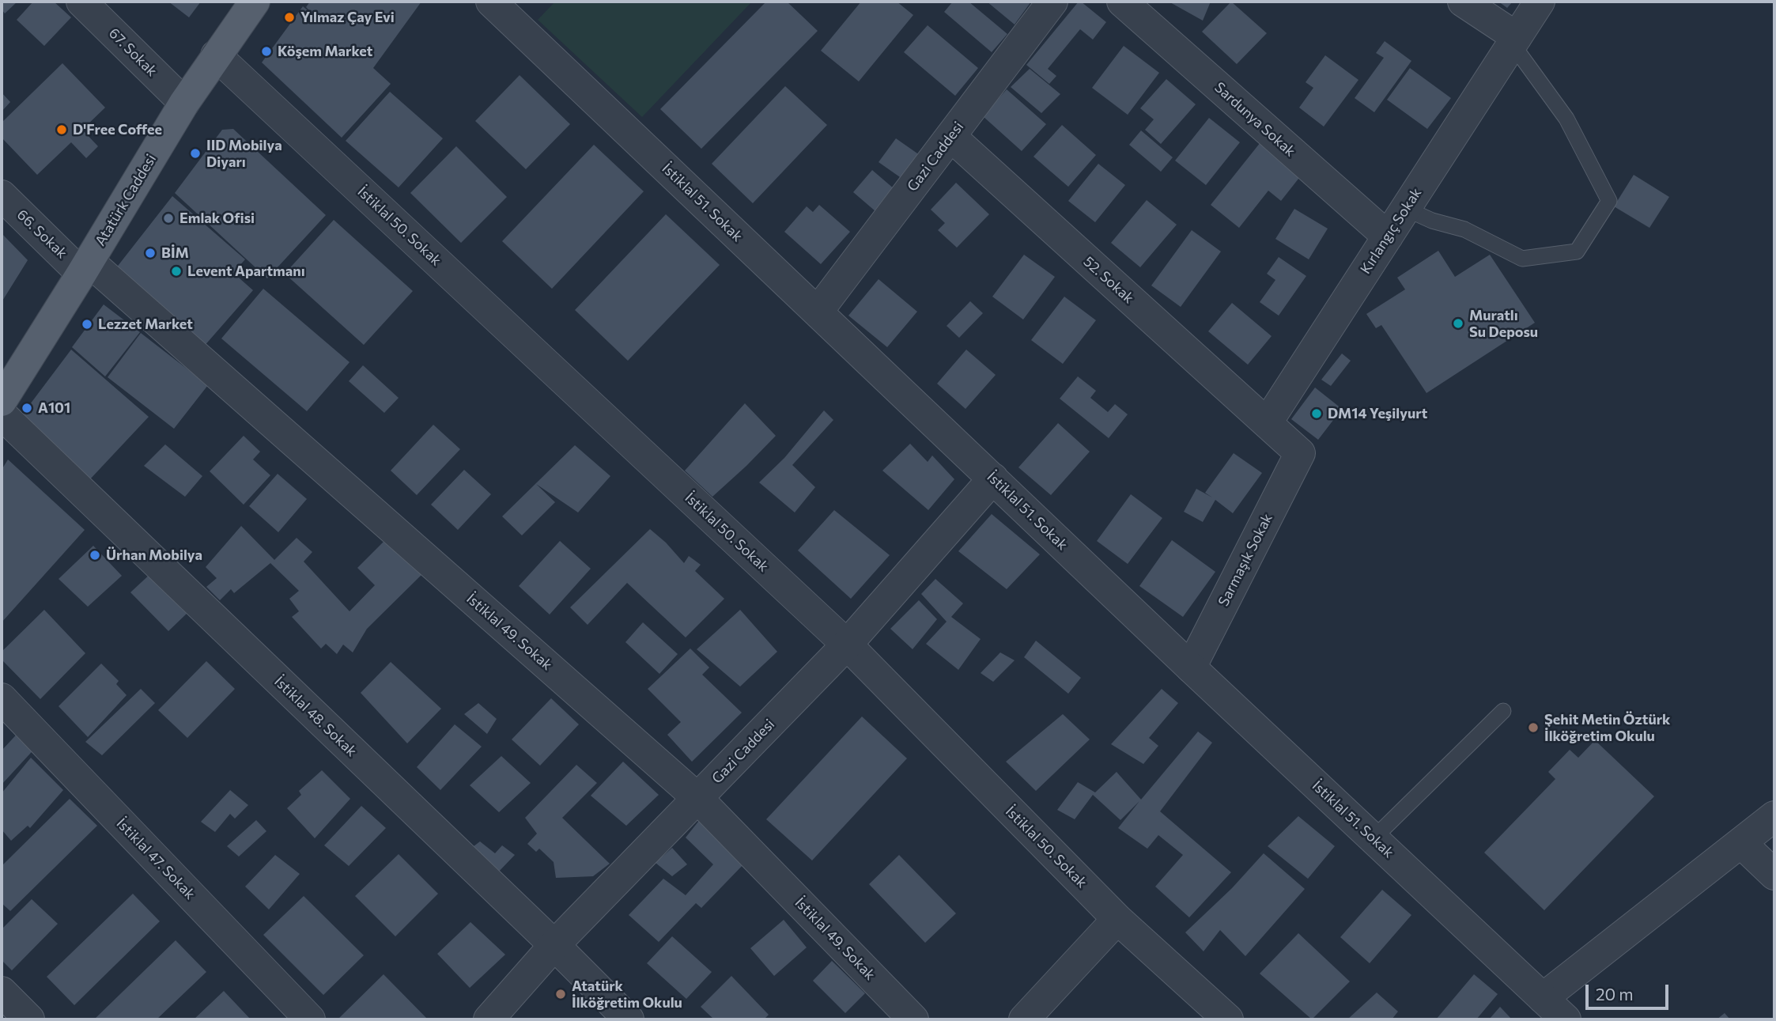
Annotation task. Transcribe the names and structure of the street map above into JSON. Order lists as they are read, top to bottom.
{
  "streets": {
    "main road": ["Atatürk Caddesi"],
    "street": [
      "67. Sokak",
      "Sardunya Sokak",
      "Gazi Caddesi",
      "İstiklal 51. Sokak",
      "İstiklal 50. Sokak",
      "Kırlangıç Sokak",
      "66. Sokak",
      "52. Sokak",
      "Sarmaşık Sokak",
      "İstiklal 49. Sokak",
      "İstiklal 48. Sokak",
      "İstiklal 47. Sokak"
    ]
  },
  "crossings": [
    ["67. Sokak", "Atatürk Caddesi"],
    ["Sardunya Sokak", "Kırlangıç Sokak"],
    ["Gazi Caddesi", "İstiklal 51. Sokak"],
    ["Gazi Caddesi", "İstiklal 50. Sokak"],
    ["Gazi Caddesi", "52. Sokak"],
    ["Gazi Caddesi", "İstiklal 49. Sokak"],
    ["Gazi Caddesi", "İstiklal 48. Sokak"],
    ["Atatürk Caddesi", "İstiklal 50. Sokak"],
    ["Atatürk Caddesi", "66. Sokak"],
    ["Atatürk Caddesi", "İstiklal 49. Sokak"],
    ["İstiklal 51. Sokak", "Sarmaşık Sokak"],
    ["Kırlangıç Sokak", "52. Sokak"],
    ["Kırlangıç Sokak", "Sarmaşık Sokak"],
    ["66. Sokak", "İstiklal 49. Sokak"],
    ["52. Sokak", "Sarmaşık Sokak"]
  ],
  "places": [
    "Yılmaz Çay Evi",
    "Köşem Market",
    "D'Free Coffee",
    "IID Mobilya Diyarı",
    "Emlak Ofisi",
    "BİM",
    "Levent Apartmanı",
    "Muratlı Su Deposu",
    "Lezzet Market",
    "A101",
    "DM14 Yeşilyurt",
    "Ürhan Mobilya",
    "Şehit Metin Öztürk İlköğretim Okulu",
    "Atatürk İlköğretim Okulu"
  ],
  "scale_bar": "20 m"
}
